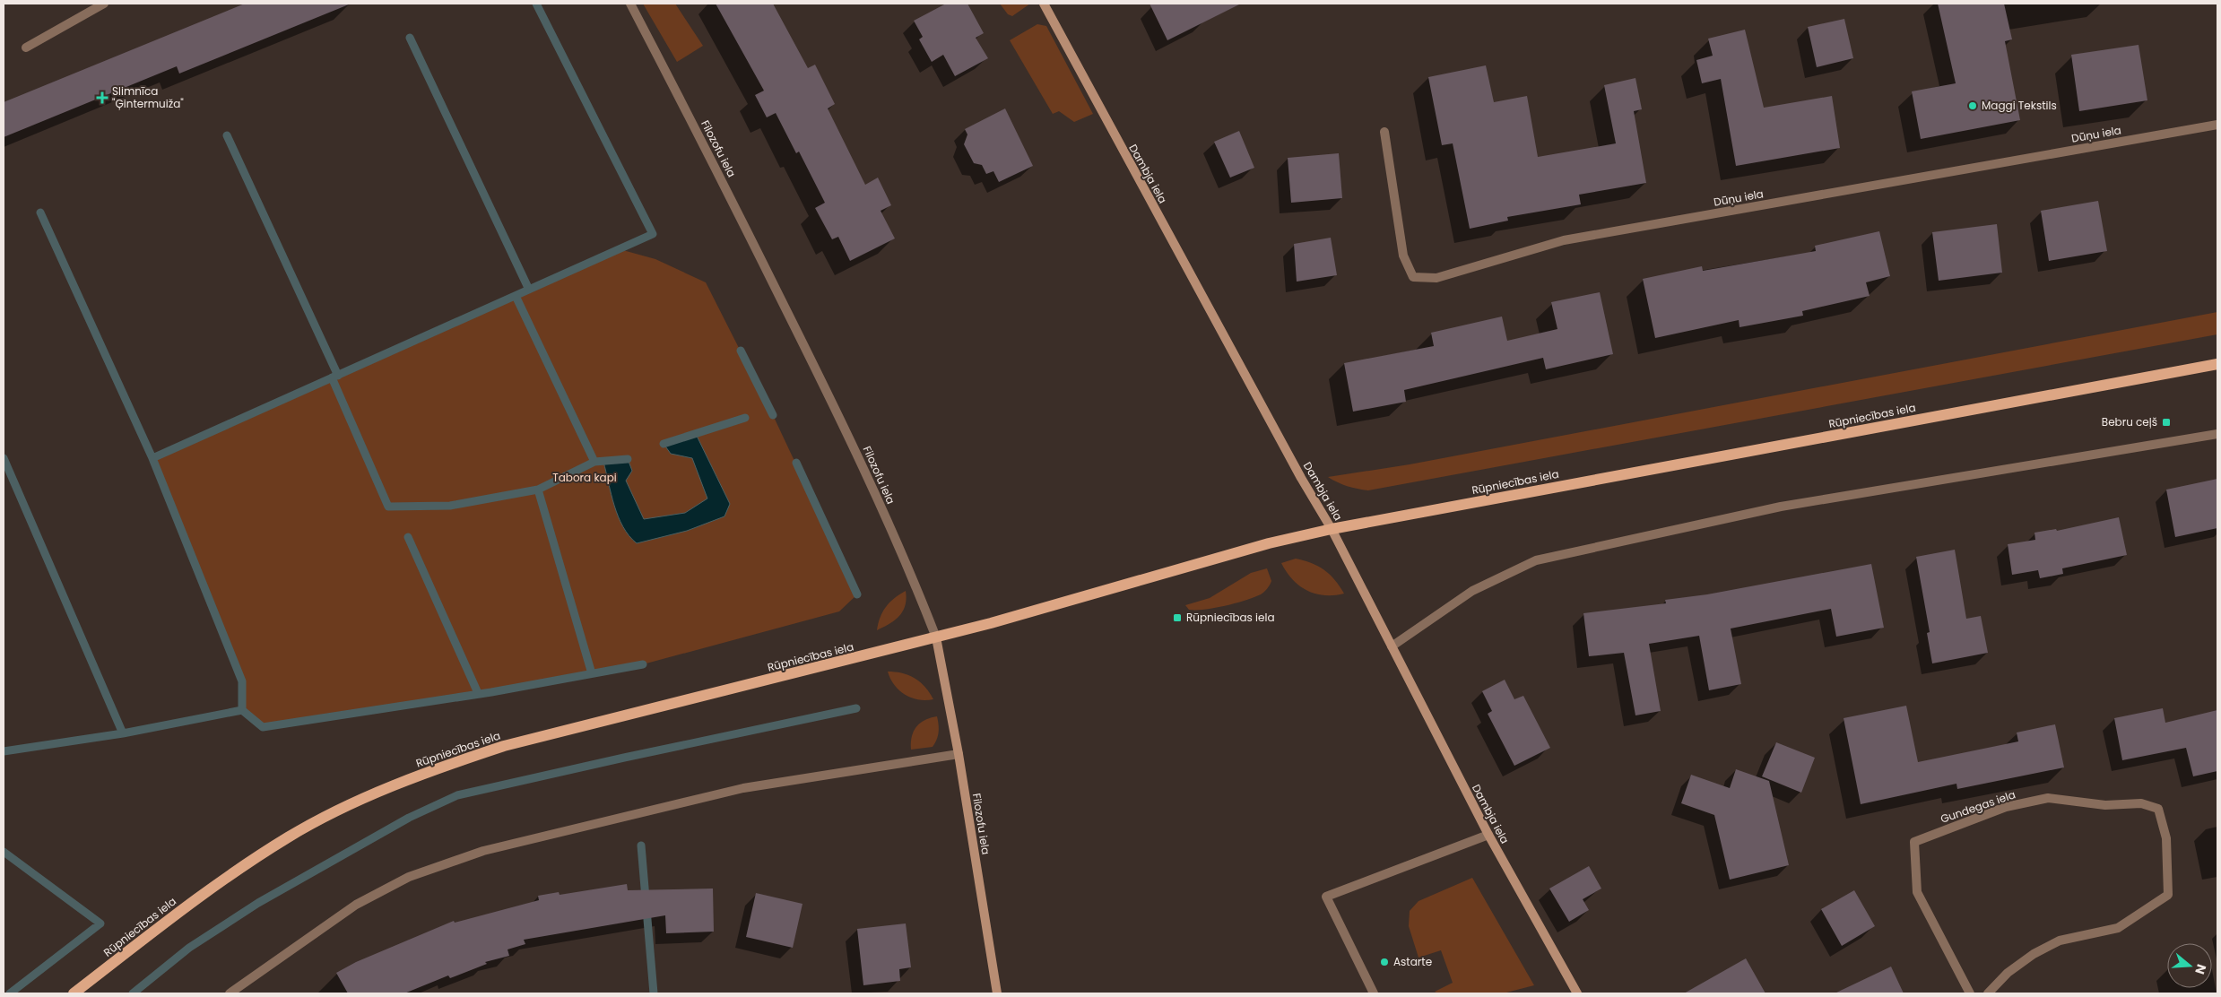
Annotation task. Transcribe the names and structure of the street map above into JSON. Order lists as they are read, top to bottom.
{
  "streets": {
    "main road": ["Rūpniecības iela"],
    "street": [
      "Dūņu iela",
      "Filozofu iela",
      "Dambja iela",
      "Gundegas iela"
    ]
  },
  "crossings": [
    ["Filozofu iela", "Rūpniecības iela"],
    ["Dambja iela", "Rūpniecības iela"]
  ],
  "parks": ["Tabora kapi"],
  "places": {
    "health": ["Slimnīca \"Ģintermuiža\""],
    "other": ["Maggi Tekstils", "Astarte"],
    "transit": ["Bebru ceļš", "Rūpniecības iela"]
  },
  "north": "right"
}
